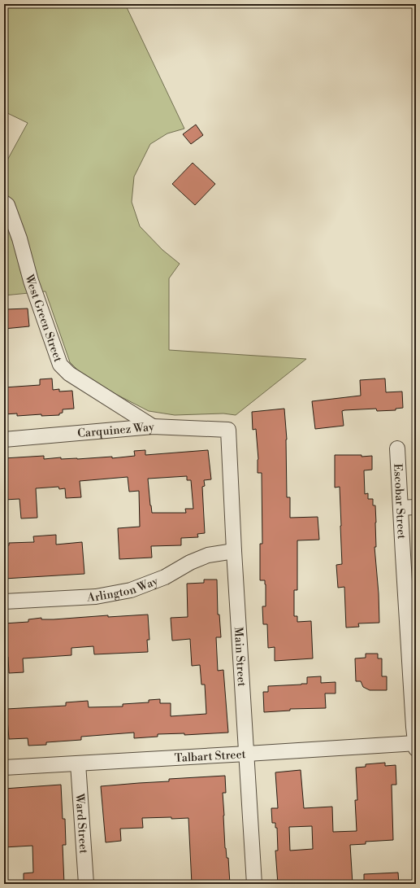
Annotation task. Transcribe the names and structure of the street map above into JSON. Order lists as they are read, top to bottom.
{
  "streets": {
    "street": [
      "West Green Street",
      "Carquinez Way",
      "Escobar Street",
      "Arlington Way",
      "Main Street",
      "Talbart Street",
      "Ward Street"
    ]
  },
  "crossings": [
    ["West Green Street", "Carquinez Way"],
    ["Carquinez Way", "Main Street"],
    ["Escobar Street", "Talbart Street"],
    ["Arlington Way", "Main Street"],
    ["Main Street", "Talbart Street"],
    ["Talbart Street", "Ward Street"]
  ]
}
